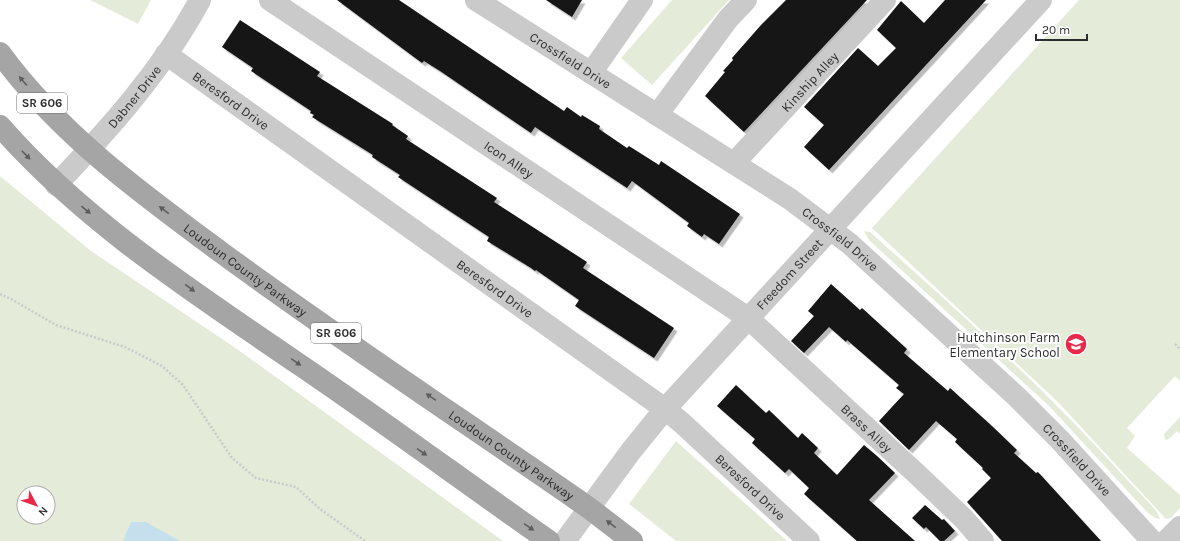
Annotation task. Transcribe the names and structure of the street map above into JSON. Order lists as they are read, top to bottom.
{
  "streets": {
    "main road": ["SR 606", "Loudoun County Parkway"],
    "street": [
      "Crossfield Drive",
      "Kinship Alley",
      "Dabner Drive",
      "Beresford Drive",
      "Icon Alley",
      "Freedom Street",
      "Brass Alley"
    ]
  },
  "crossings": [
    ["Crossfield Drive", "Kinship Alley"],
    ["Crossfield Drive", "Freedom Street"],
    ["Dabner Drive", "Beresford Drive"],
    ["Dabner Drive", "Loudoun County Parkway"],
    ["Beresford Drive", "Freedom Street"],
    ["Icon Alley", "Freedom Street"],
    ["Icon Alley", "Brass Alley"],
    ["Loudoun County Parkway", "Freedom Street"],
    ["Freedom Street", "Brass Alley"]
  ],
  "places": {
    "school or university": ["Hutchinson Farm Elementary School"]
  },
  "scale_bar": "20 m",
  "north": "bottom right"
}
